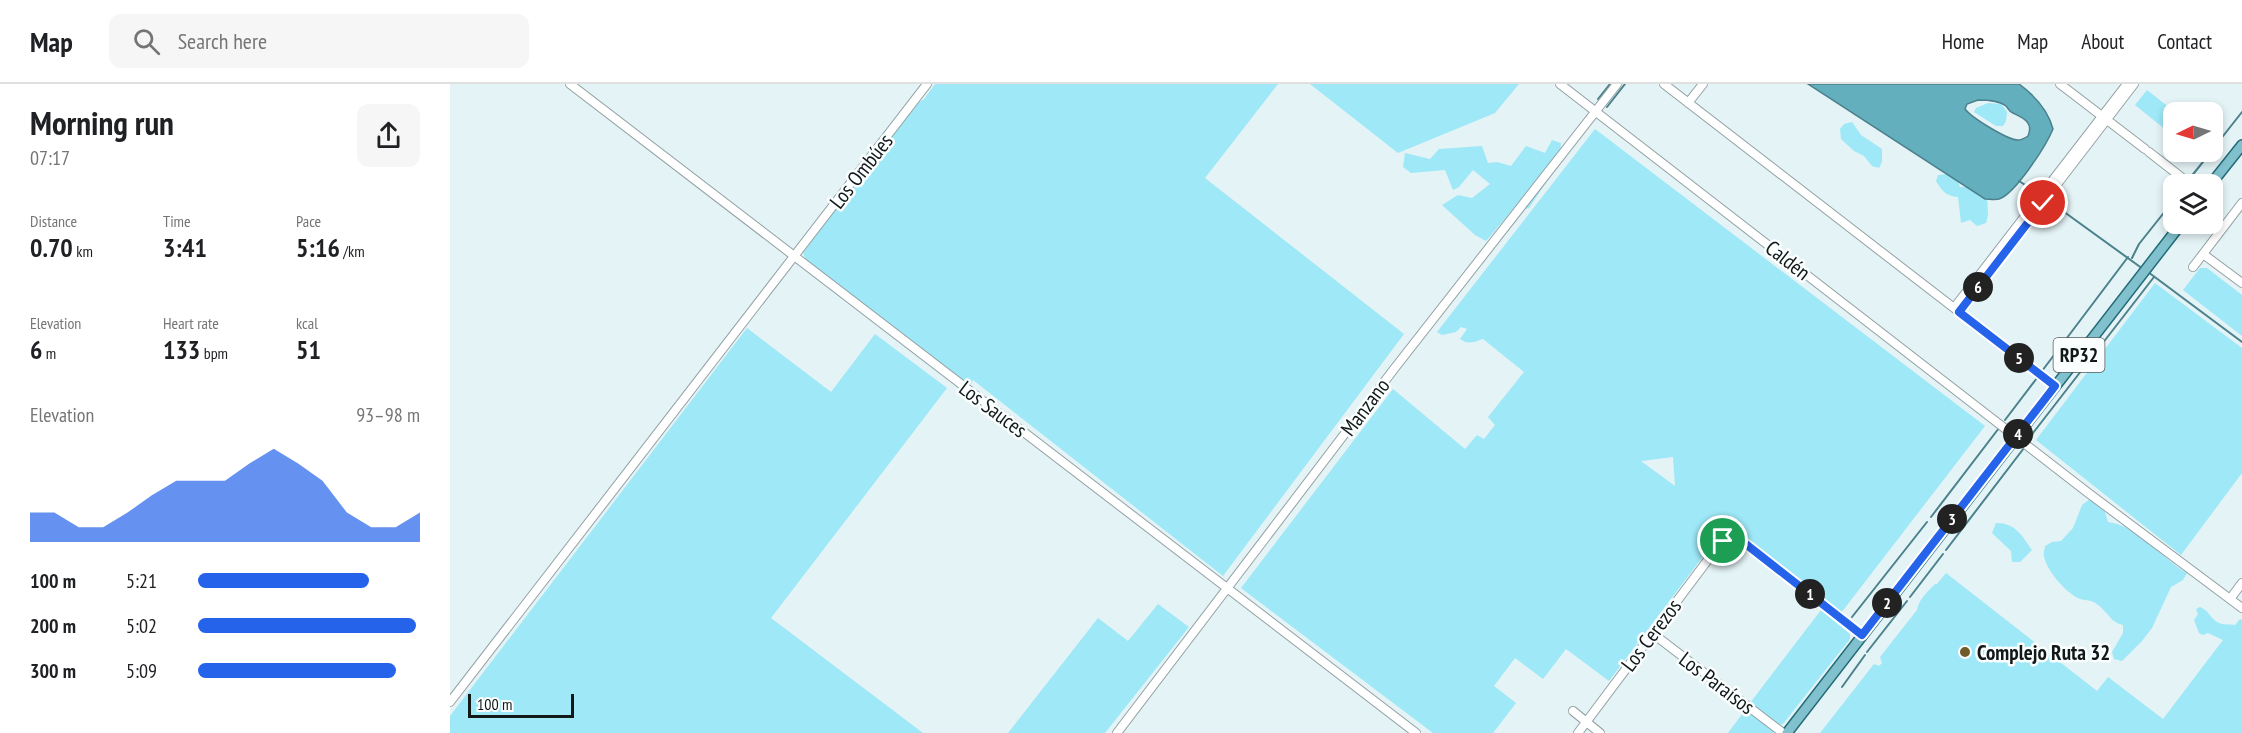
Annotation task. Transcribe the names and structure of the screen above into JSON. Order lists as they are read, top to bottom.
{
  "streets": {
    "main road": ["RP32"],
    "street": [
      "Los Ombúes",
      "Caldén",
      "Manzano",
      "Los Sauces",
      "Los Cerezos",
      "Los Paraísos"
    ]
  },
  "crossings": [
    ["Los Ombúes", "Los Sauces"],
    ["Caldén", "RP32"],
    ["Caldén", "Manzano"],
    ["RP32", "Los Cerezos"],
    ["RP32", "Los Paraísos"],
    ["Manzano", "Los Sauces"],
    ["Los Cerezos", "Los Paraísos"]
  ],
  "places": ["Complejo Ruta 32"],
  "scale_bar": "100 m",
  "north": "left",
  "page": {
    "header": "Map",
    "search": "Search here",
    "nav": [
      "Home",
      "Map",
      "About",
      "Contact"
    ],
    "heading": ["Morning run", "07:17"],
    "stats": [
      ["Distance", "0.70 km"],
      ["Time", "3:41"],
      ["Pace", "5:16 /km"],
      ["Elevation", "6 m"],
      ["Heart rate", "133 bpm"],
      ["kcal", "51"]
    ],
    "pins": [
      "6",
      "5",
      "4",
      "3",
      "1",
      "2"
    ],
    "chart": ["Elevation", "93–98 m"],
    "list": [
      {
        "name": "100 m",
        "note": "5:21"
      },
      {
        "name": "200 m",
        "note": "5:02"
      },
      {
        "name": "300 m",
        "note": "5:09"
      }
    ],
    "scale": "100 m"
  }
}
